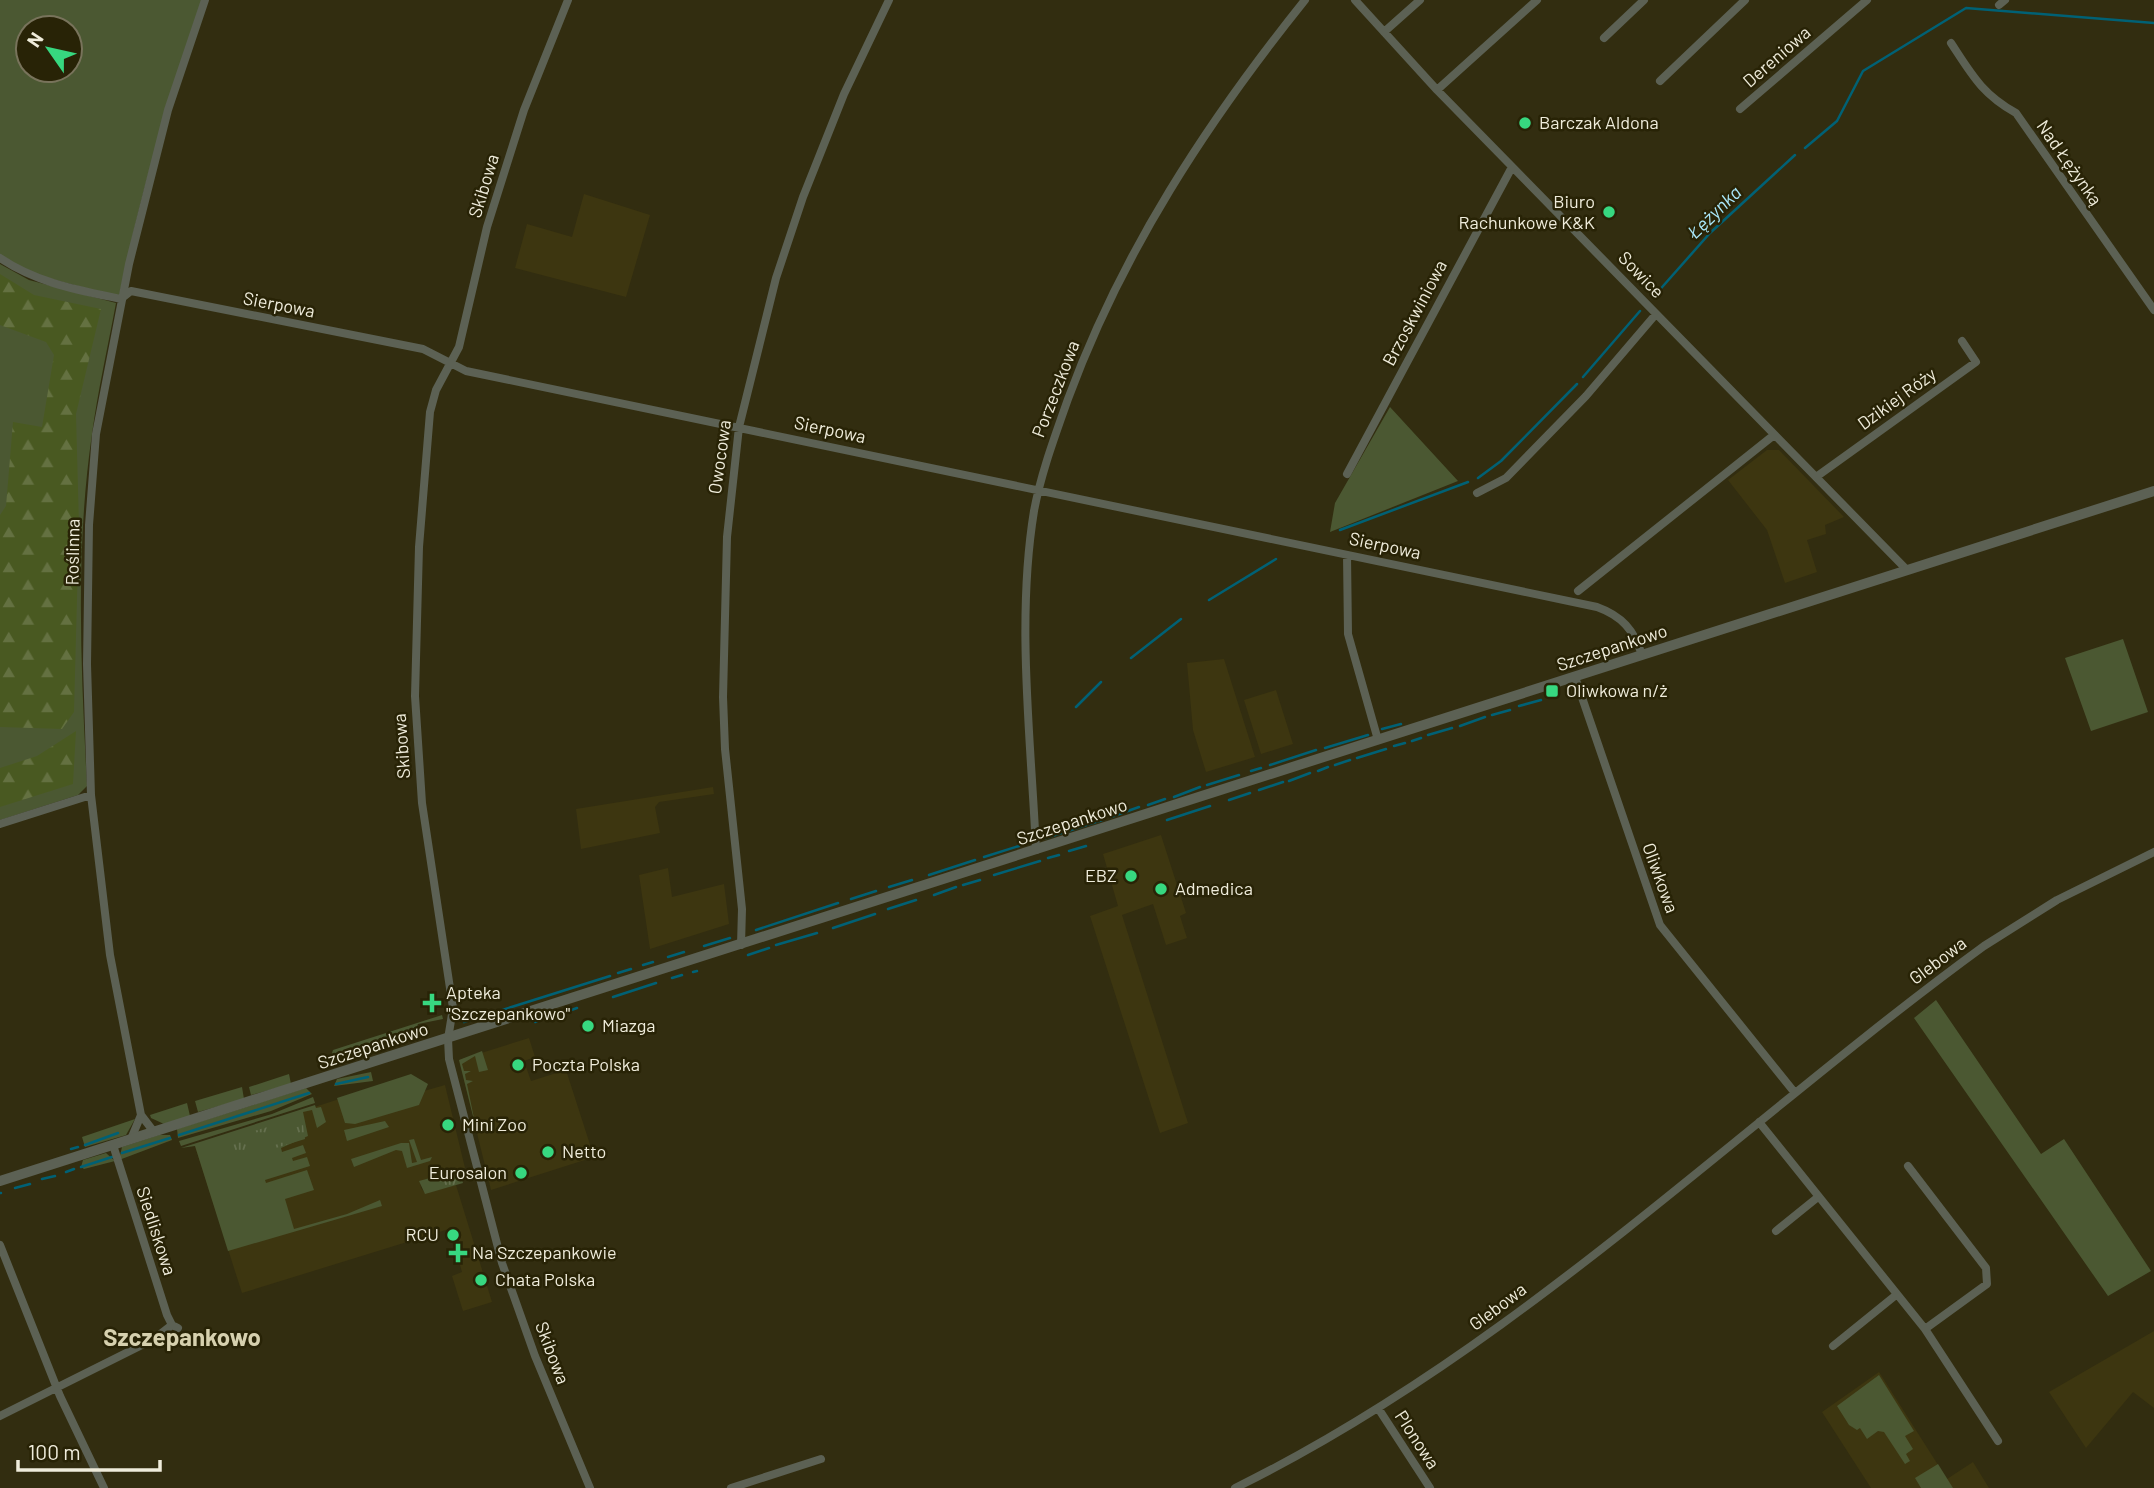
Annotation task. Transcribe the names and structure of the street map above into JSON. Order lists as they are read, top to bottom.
{
  "streets": {
    "street": [
      "Dereniowa",
      "Nad Łężynką",
      "Skibowa",
      "Sowice",
      "Sierpowa",
      "Brzoskwiniowa",
      "Porzeczkowa",
      "Dzikiej Róży",
      "Owocowa",
      "Roślinna",
      "Szczepankowo",
      "Oliwkowa",
      "Glebowa",
      "Siedliskowa",
      "Plonowa"
    ]
  },
  "crossings": [
    ["Skibowa", "Sierpowa"],
    ["Skibowa", "Szczepankowo"],
    ["Sowice", "Brzoskwiniowa"],
    ["Sowice", "Dzikiej Róży"],
    ["Sowice", "Szczepankowo"],
    ["Sierpowa", "Porzeczkowa"],
    ["Sierpowa", "Owocowa"],
    ["Sierpowa", "Roślinna"],
    ["Sierpowa", "Szczepankowo"],
    ["Porzeczkowa", "Szczepankowo"],
    ["Owocowa", "Szczepankowo"],
    ["Roślinna", "Szczepankowo"],
    ["Szczepankowo", "Oliwkowa"],
    ["Szczepankowo", "Siedliskowa"],
    ["Oliwkowa", "Glebowa"],
    ["Glebowa", "Plonowa"]
  ],
  "districts": ["Szczepankowo"],
  "water": ["Łężynka"],
  "places": {
    "other": [
      "Barczak Aldona",
      "Biuro Rachunkowe K&K",
      "EBZ",
      "Admedica",
      "Miazga",
      "Poczta Polska",
      "Mini Zoo",
      "Netto",
      "Eurosalon",
      "RCU",
      "Chata Polska"
    ],
    "transit": ["Oliwkowa n/ż"],
    "health": ["Apteka \"Szczepankowo\"", "Na Szczepankowie"]
  },
  "scale_bar": "100 m",
  "north": "top left"
}
